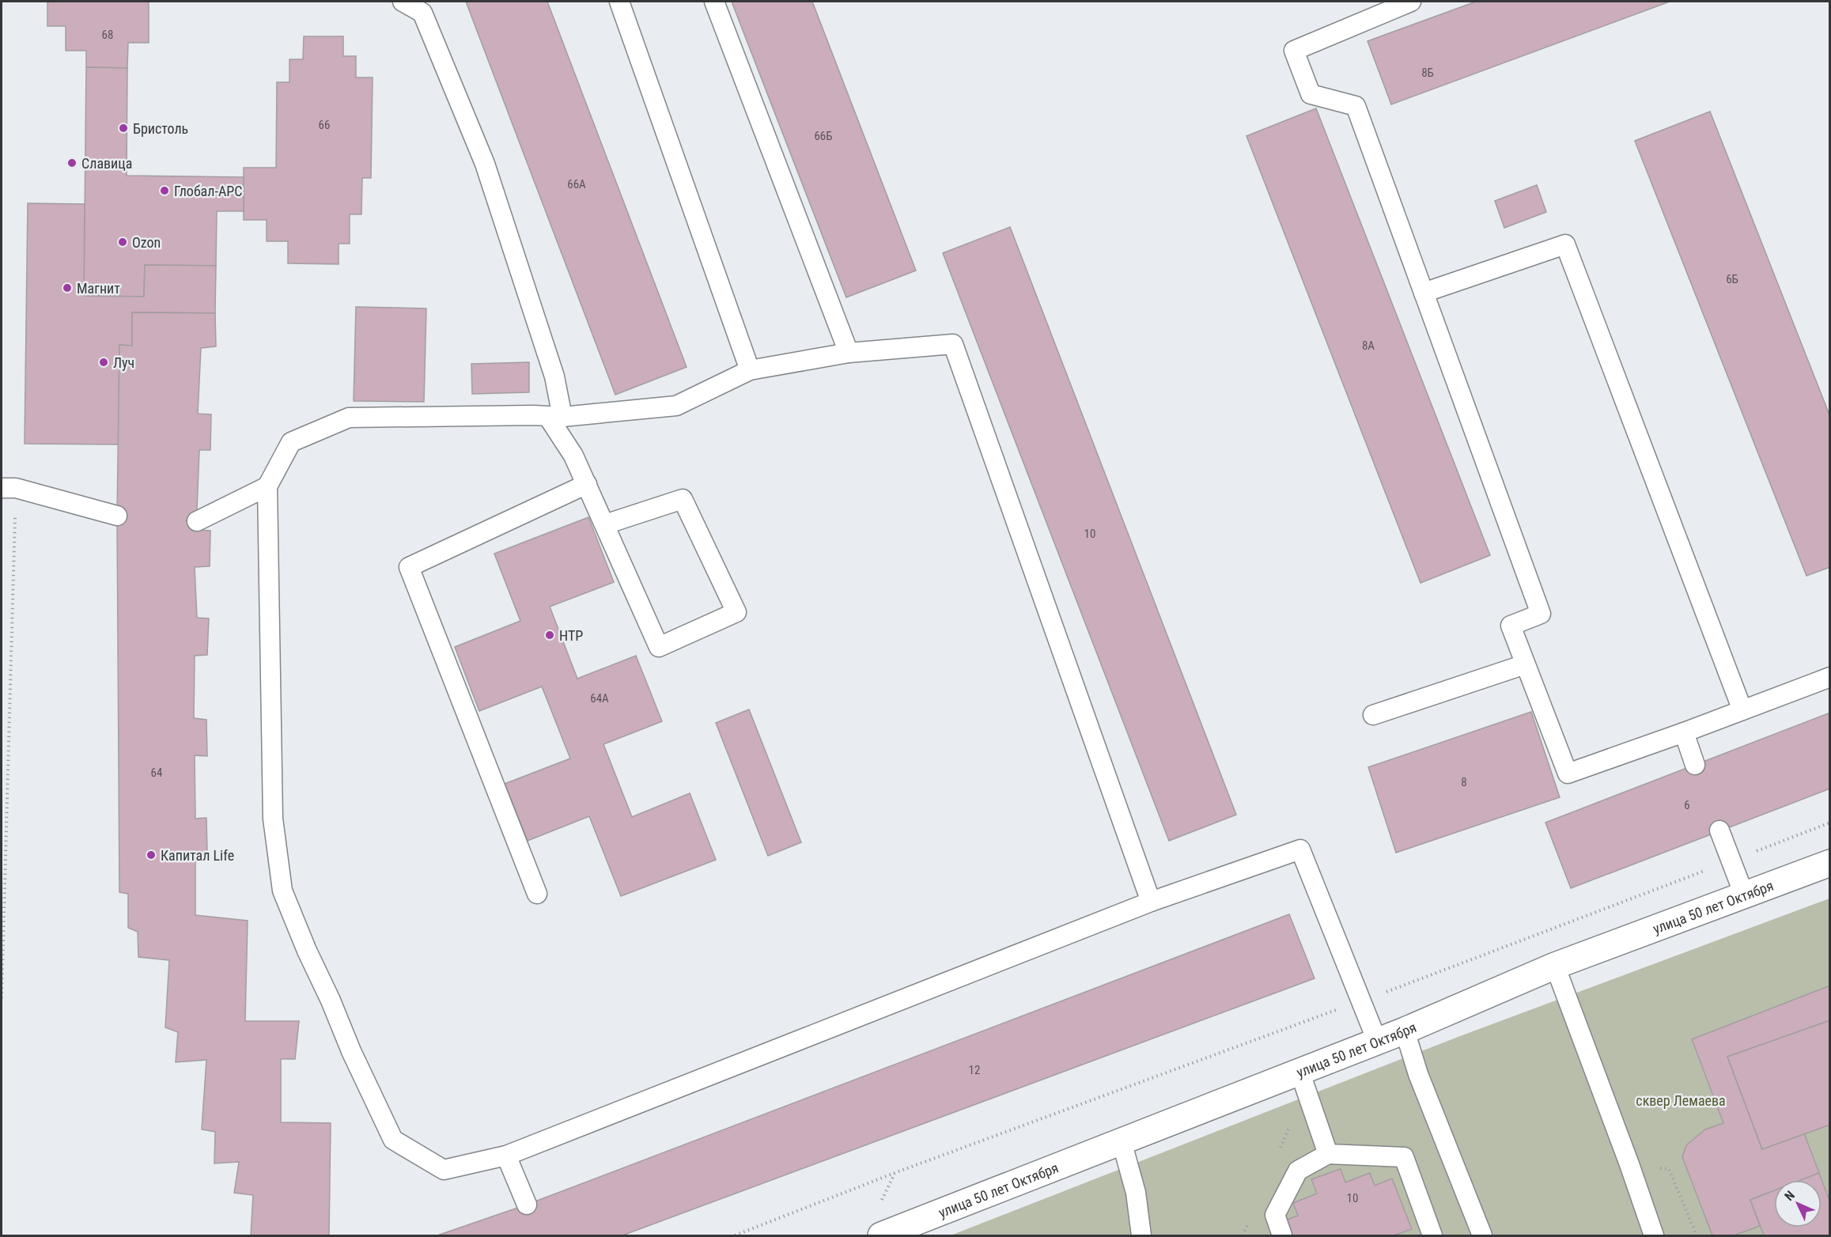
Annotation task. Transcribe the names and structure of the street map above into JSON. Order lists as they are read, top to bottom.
{
  "streets": {
    "street": ["улица 50 лет Октября"]
  },
  "parks": ["сквер Лемаева"],
  "places": [
    "Бристоль",
    "Славица",
    "Глобал-АРС",
    "Ozon",
    "Магнит",
    "Луч",
    "НТР",
    "Капитал Life"
  ],
  "house_numbers": [
    "68",
    "8Б",
    "66",
    "66Б",
    "66А",
    "6Б",
    "8А",
    "10",
    "64А",
    "64",
    "8",
    "6",
    "12",
    "10"
  ],
  "north": "top left"
}
